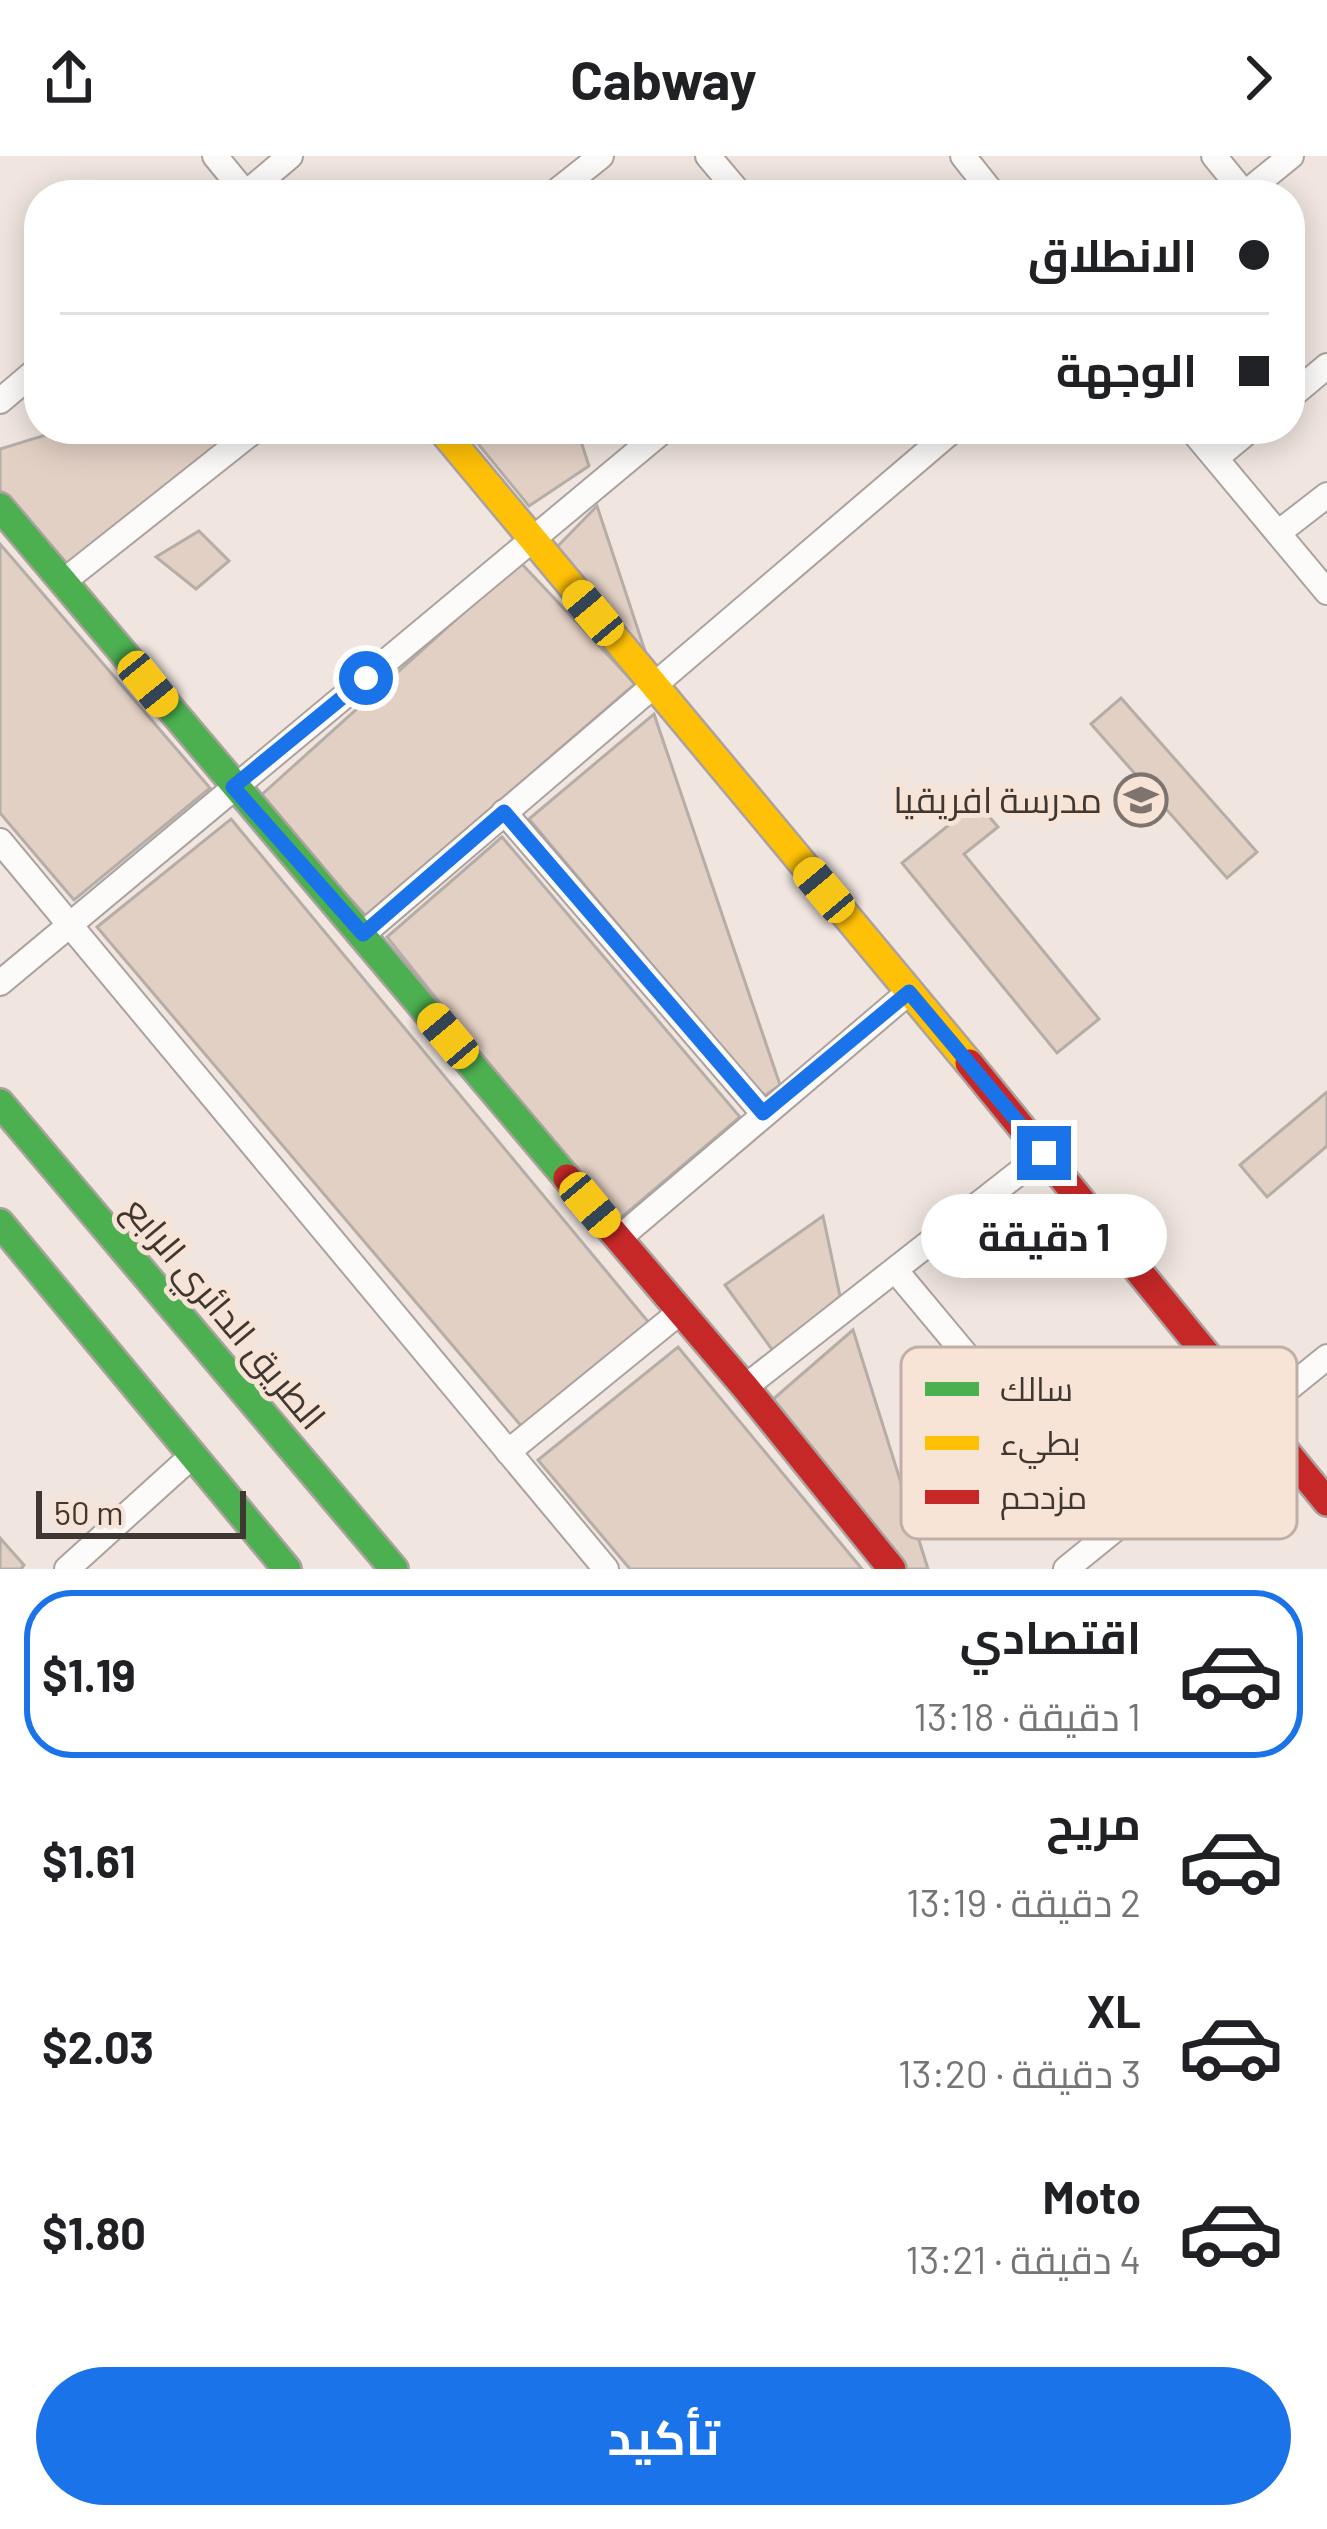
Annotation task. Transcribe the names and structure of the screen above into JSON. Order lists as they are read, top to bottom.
{
  "streets": {
    "street": ["الطريق الدائري الرابع"]
  },
  "places": {
    "school or university": ["مدرسة افريقيا"]
  },
  "legend": ["سالك", "بطيء", "مزدحم"],
  "scale_bar": "50 m",
  "page": {
    "header": "Cabway",
    "banner": ["الانطلاق", "الوجهة"],
    "bubble": "1 دقيقة",
    "scale": "50 m",
    "list": [
      {
        "name": "اقتصادي",
        "note": "1 دقيقة · 13:18",
        "value": "$1.19"
      },
      {
        "name": "مريح",
        "note": "2 دقيقة · 13:19",
        "value": "$1.61"
      },
      {
        "name": "XL",
        "note": "3 دقيقة · 13:20",
        "value": "$2.03"
      },
      {
        "name": "Moto",
        "note": "4 دقيقة · 13:21",
        "value": "$1.80"
      }
    ],
    "buttons": "تأكيد"
  }
}
